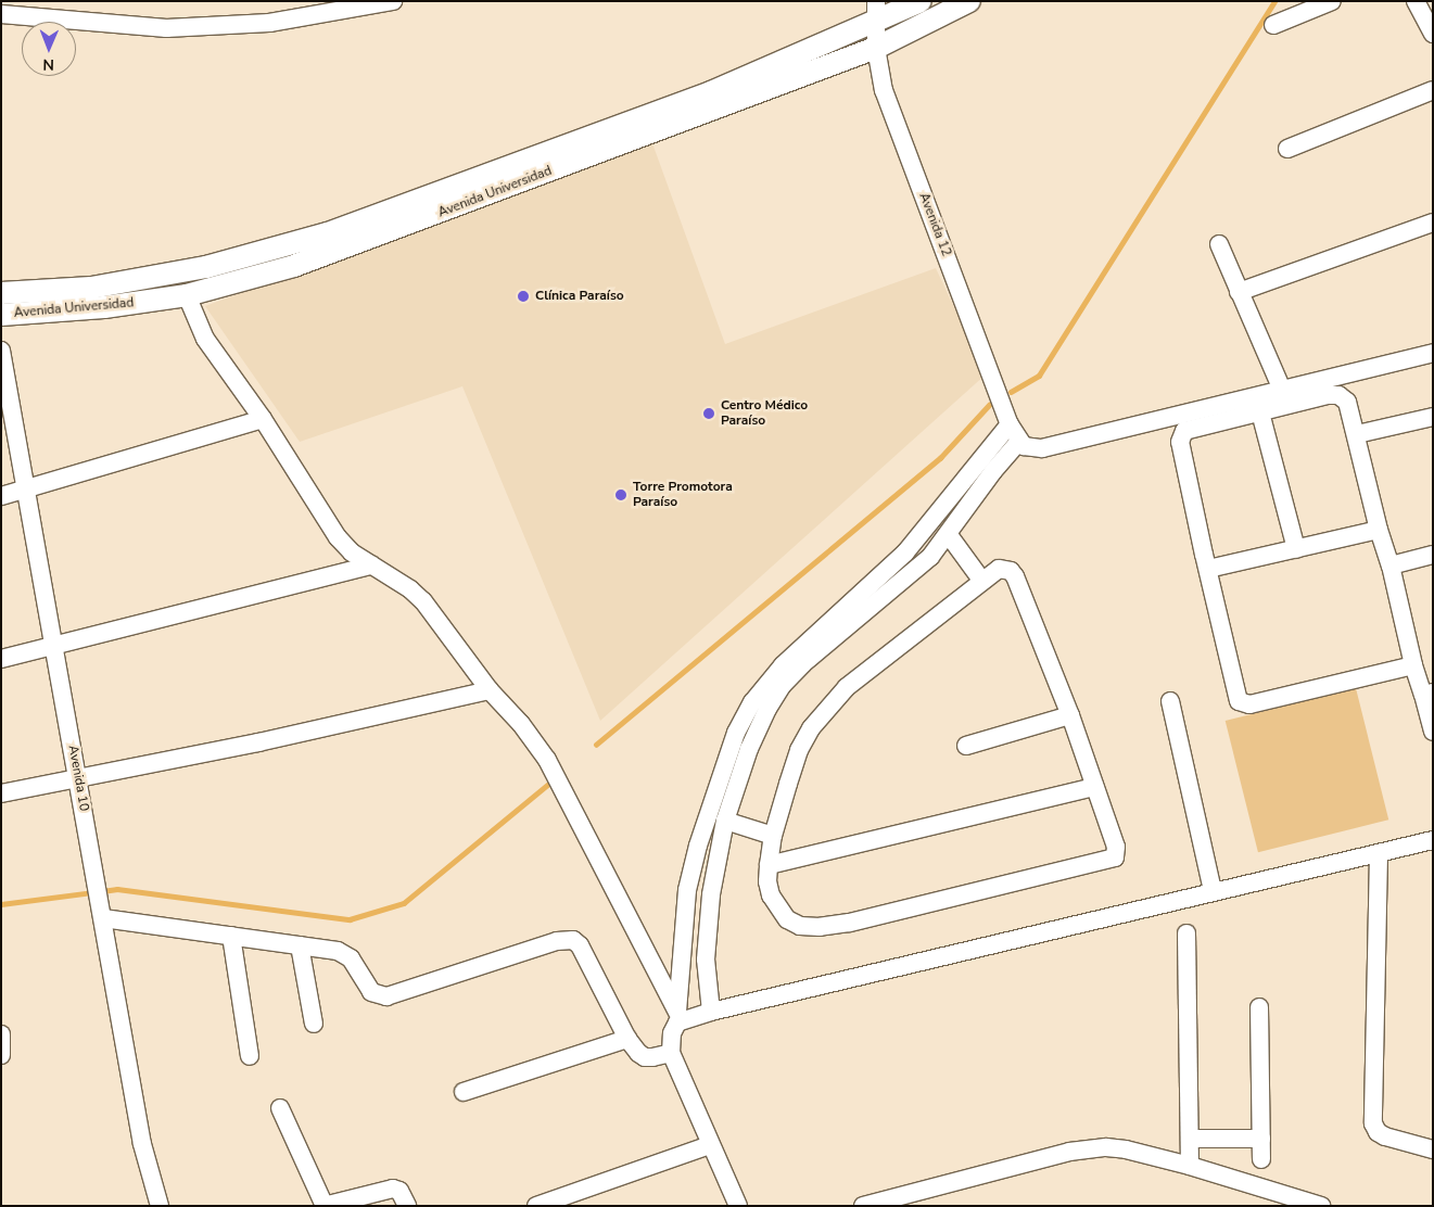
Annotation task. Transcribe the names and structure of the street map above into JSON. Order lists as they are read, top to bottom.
{
  "streets": {
    "street": ["Avenida Universidad", "Avenida 12", "Avenida 10"]
  },
  "crossings": [
    ["Avenida Universidad", "Avenida 12"]
  ],
  "places": ["Clínica Paraíso", "Centro Médico Paraíso", "Torre Promotora Paraíso"],
  "north": "bottom"
}
